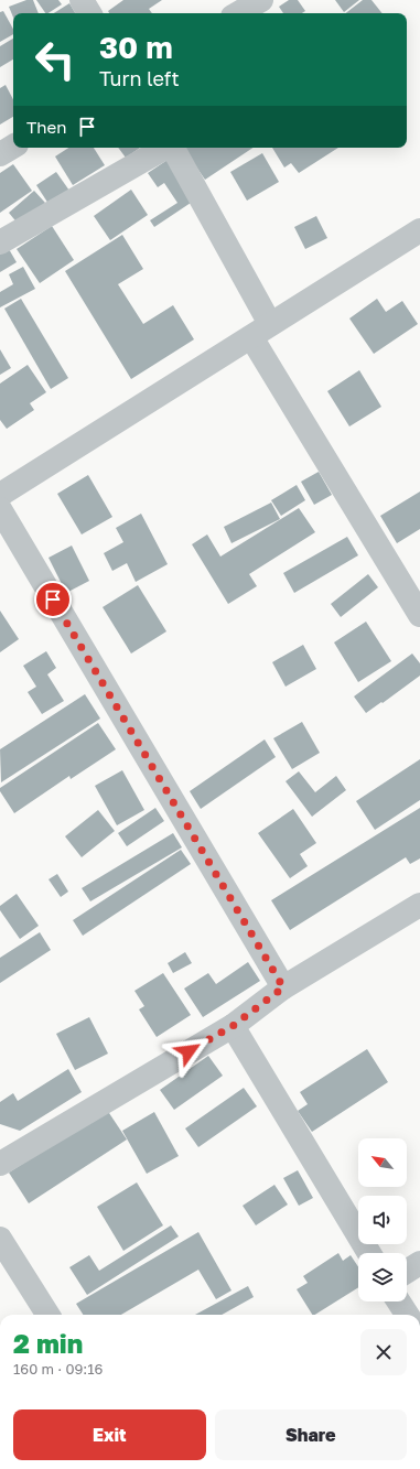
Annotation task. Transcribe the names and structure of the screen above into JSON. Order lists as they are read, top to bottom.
{
  "north": "top left",
  "page": {
    "turn": ["30 m", "Turn left"],
    "then": "Then",
    "heading": ["2 min", "160 m · 09:16"],
    "buttons": ["Exit", "Share"]
  }
}
